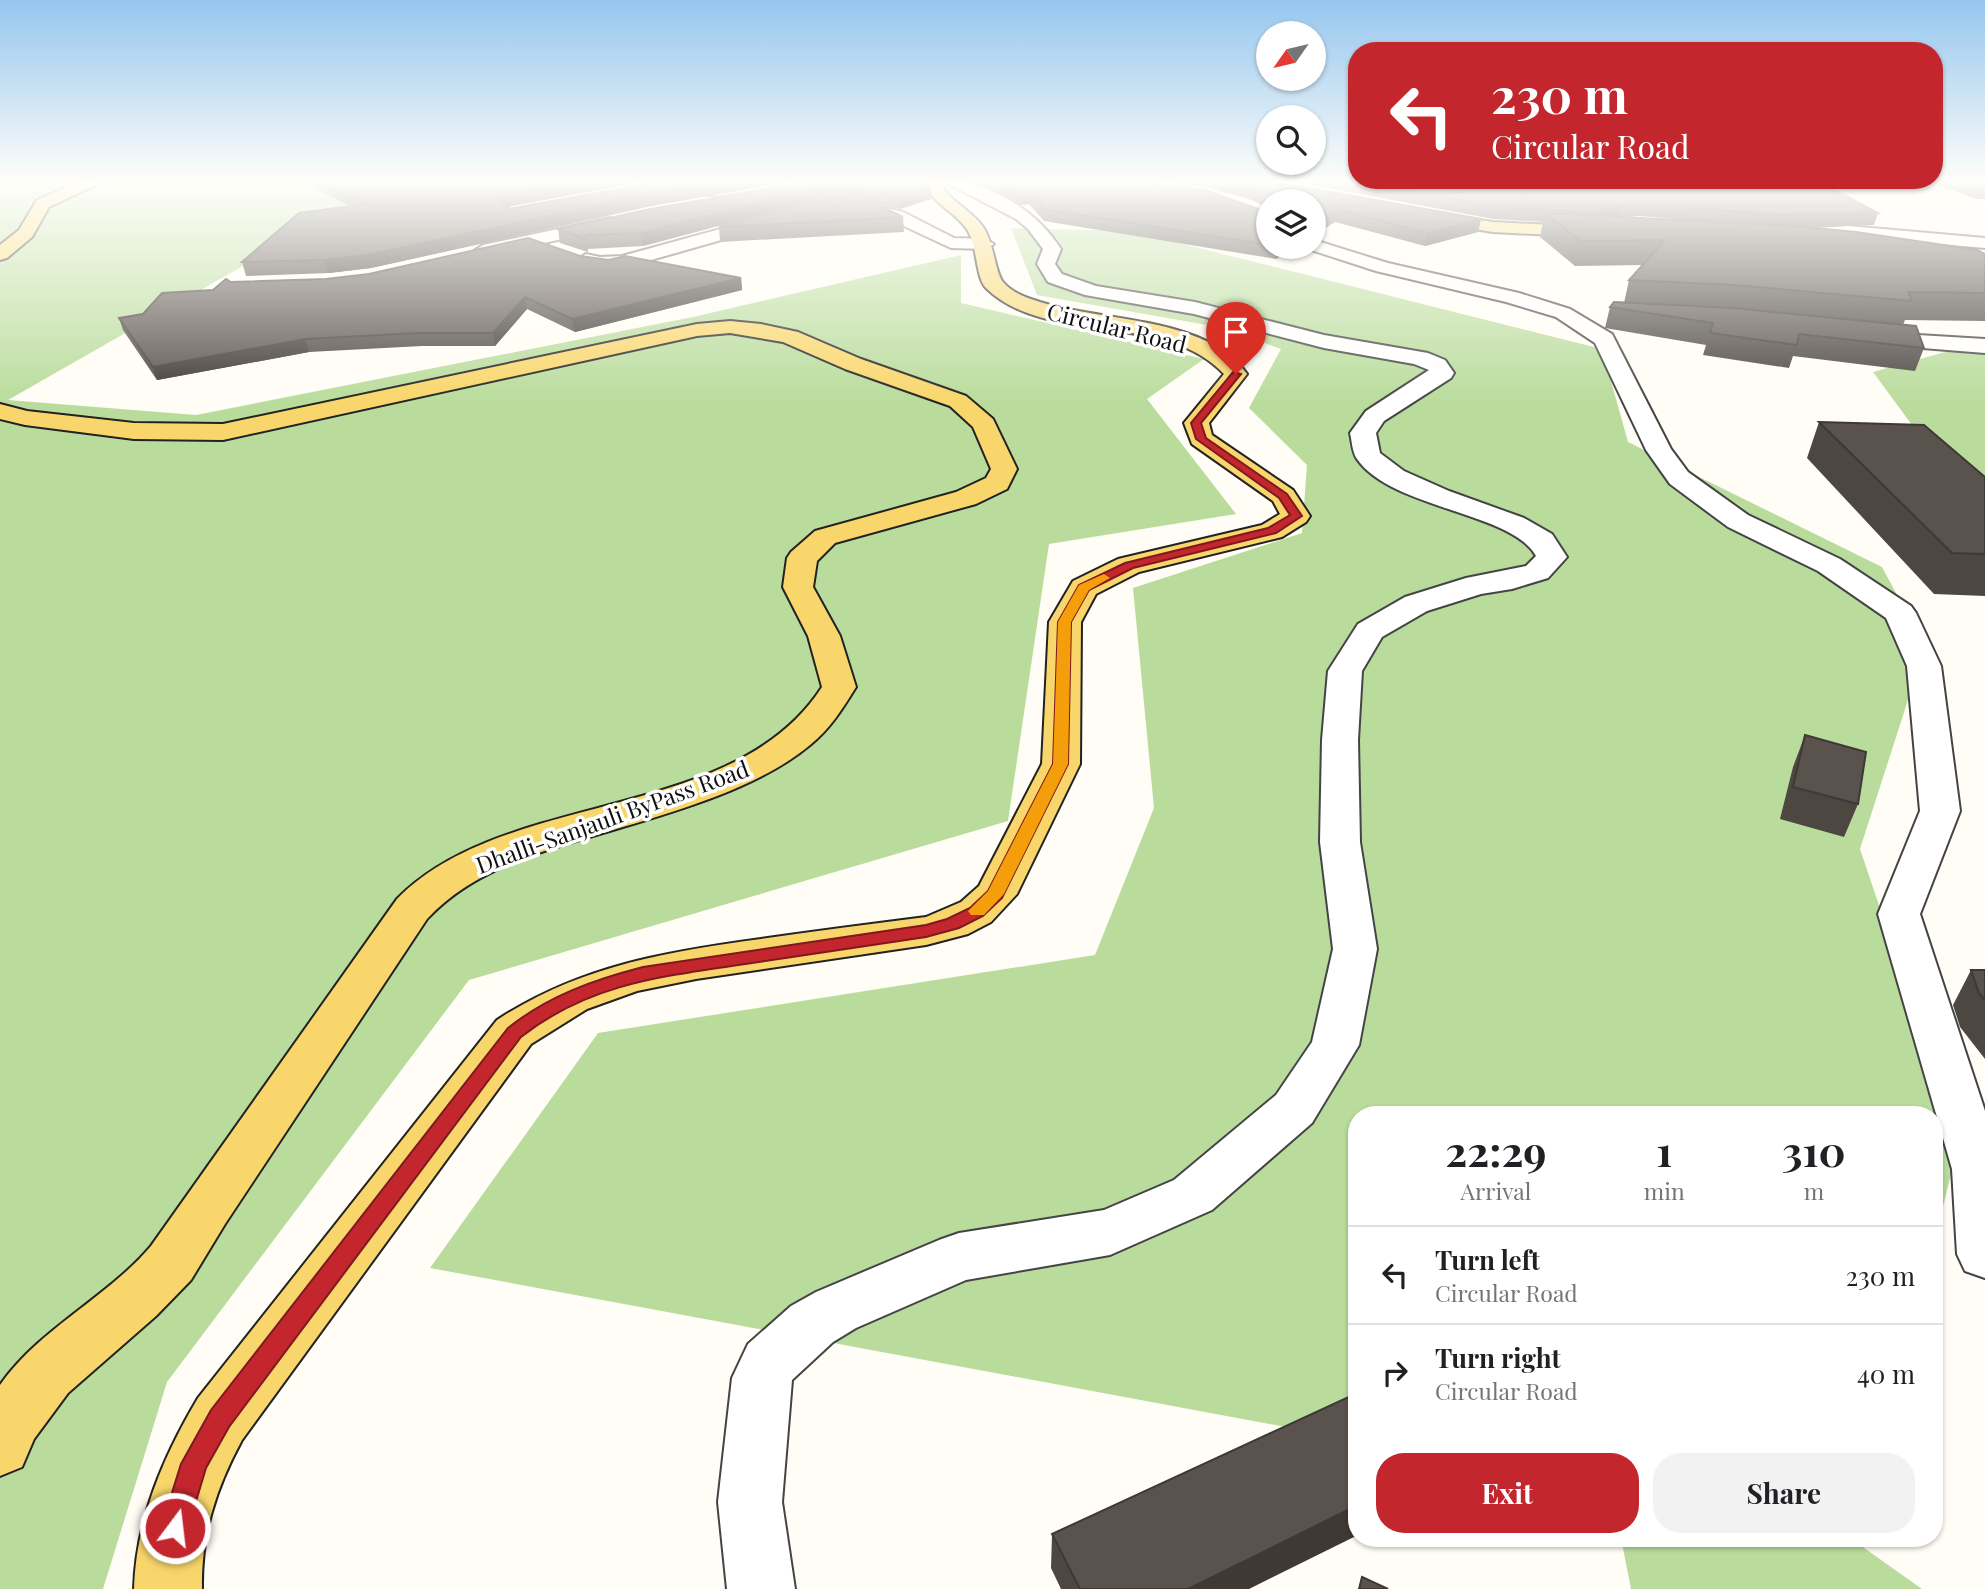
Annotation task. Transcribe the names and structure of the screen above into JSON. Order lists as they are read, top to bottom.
{
  "streets": {
    "main road": ["Circular Road", "Dhalli-Sanjauli ByPass Road"]
  },
  "north": "bottom left",
  "page": {
    "turn": ["230 m", "Circular Road"],
    "eta": [
      "22:29",
      "Arrival",
      "1",
      "min",
      "310",
      "m"
    ],
    "list": [
      {
        "name": "Turn left",
        "note": "Circular Road",
        "value": "230 m"
      },
      {
        "name": "Turn right",
        "note": "Circular Road",
        "value": "40 m"
      }
    ],
    "buttons": ["Exit", "Share"]
  }
}
